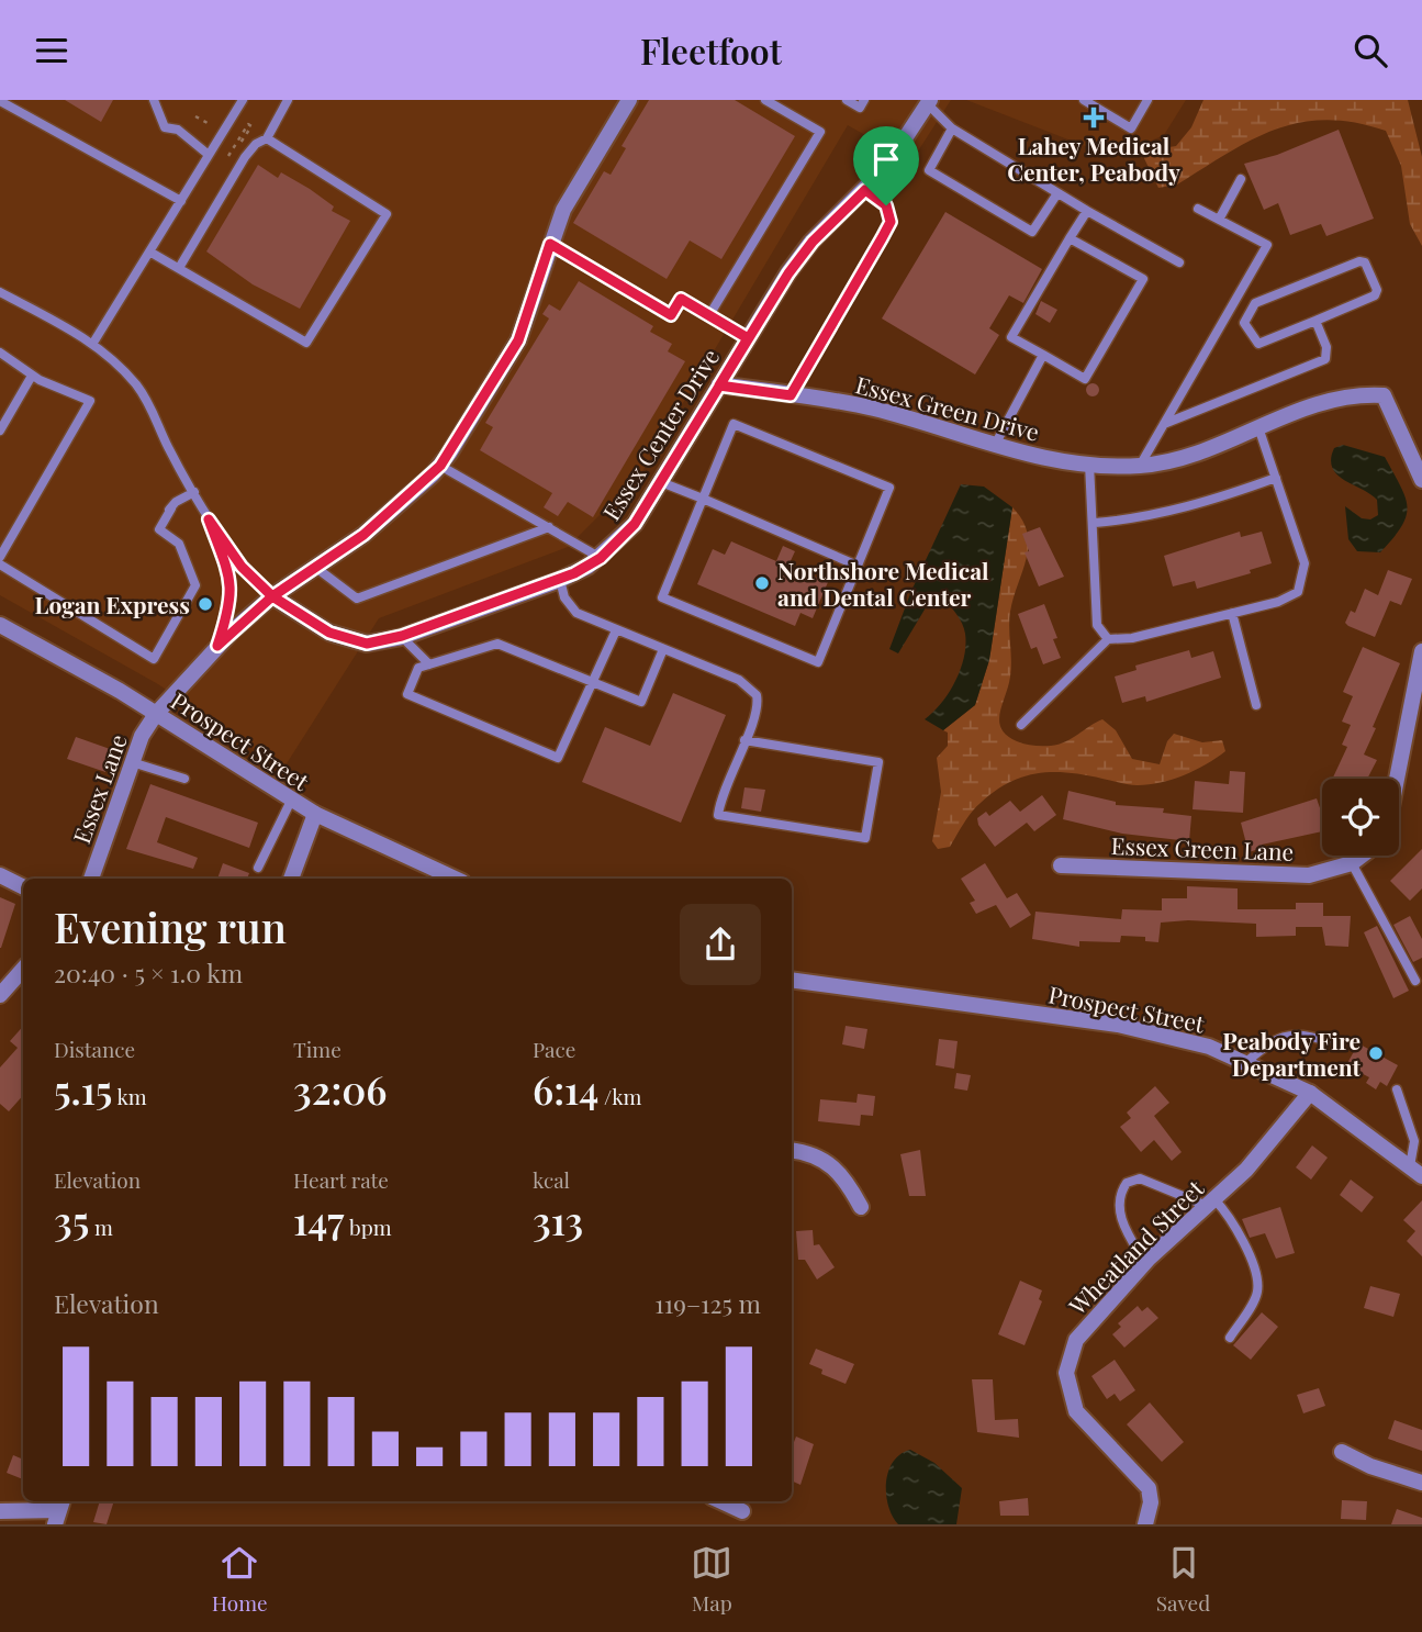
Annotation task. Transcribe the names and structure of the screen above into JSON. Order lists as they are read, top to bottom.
{
  "streets": {
    "street": [
      "Essex Green Drive",
      "Essex Center Drive",
      "Prospect Street",
      "Essex Lane",
      "Essex Green Lane",
      "Wheatland Street"
    ]
  },
  "crossings": [
    ["Essex Green Drive", "Essex Center Drive"],
    ["Prospect Street", "Essex Lane"],
    ["Prospect Street", "Wheatland Street"]
  ],
  "places": {
    "health": ["Lahey Medical Center, Peabody"],
    "other": ["Northshore Medical and Dental Center", "Logan Express", "Peabody Fire Department"]
  },
  "page": {
    "header": "Fleetfoot",
    "heading": ["Evening run", "20:40 · 5 × 1.0 km"],
    "stats": [
      ["Distance", "5.15 km"],
      ["Time", "32:06"],
      ["Pace", "6:14 /km"],
      ["Elevation", "35 m"],
      ["Heart rate", "147 bpm"],
      ["kcal", "313"]
    ],
    "chart": ["Elevation", "119–125 m"],
    "tabs": ["Home", "Map", "Saved"]
  }
}
